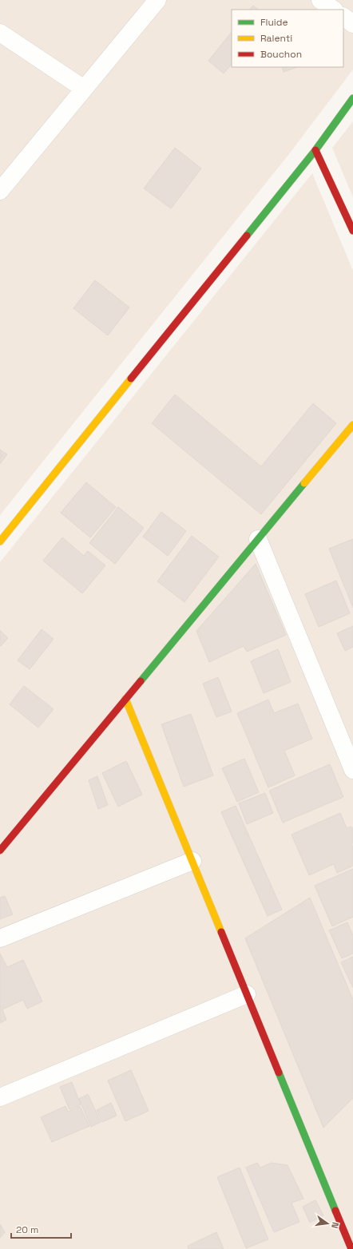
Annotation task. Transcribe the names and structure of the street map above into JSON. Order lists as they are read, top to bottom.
{
  "legend": ["Fluide", "Ralenti", "Bouchon"],
  "scale_bar": "20 m",
  "north": "right"
}
